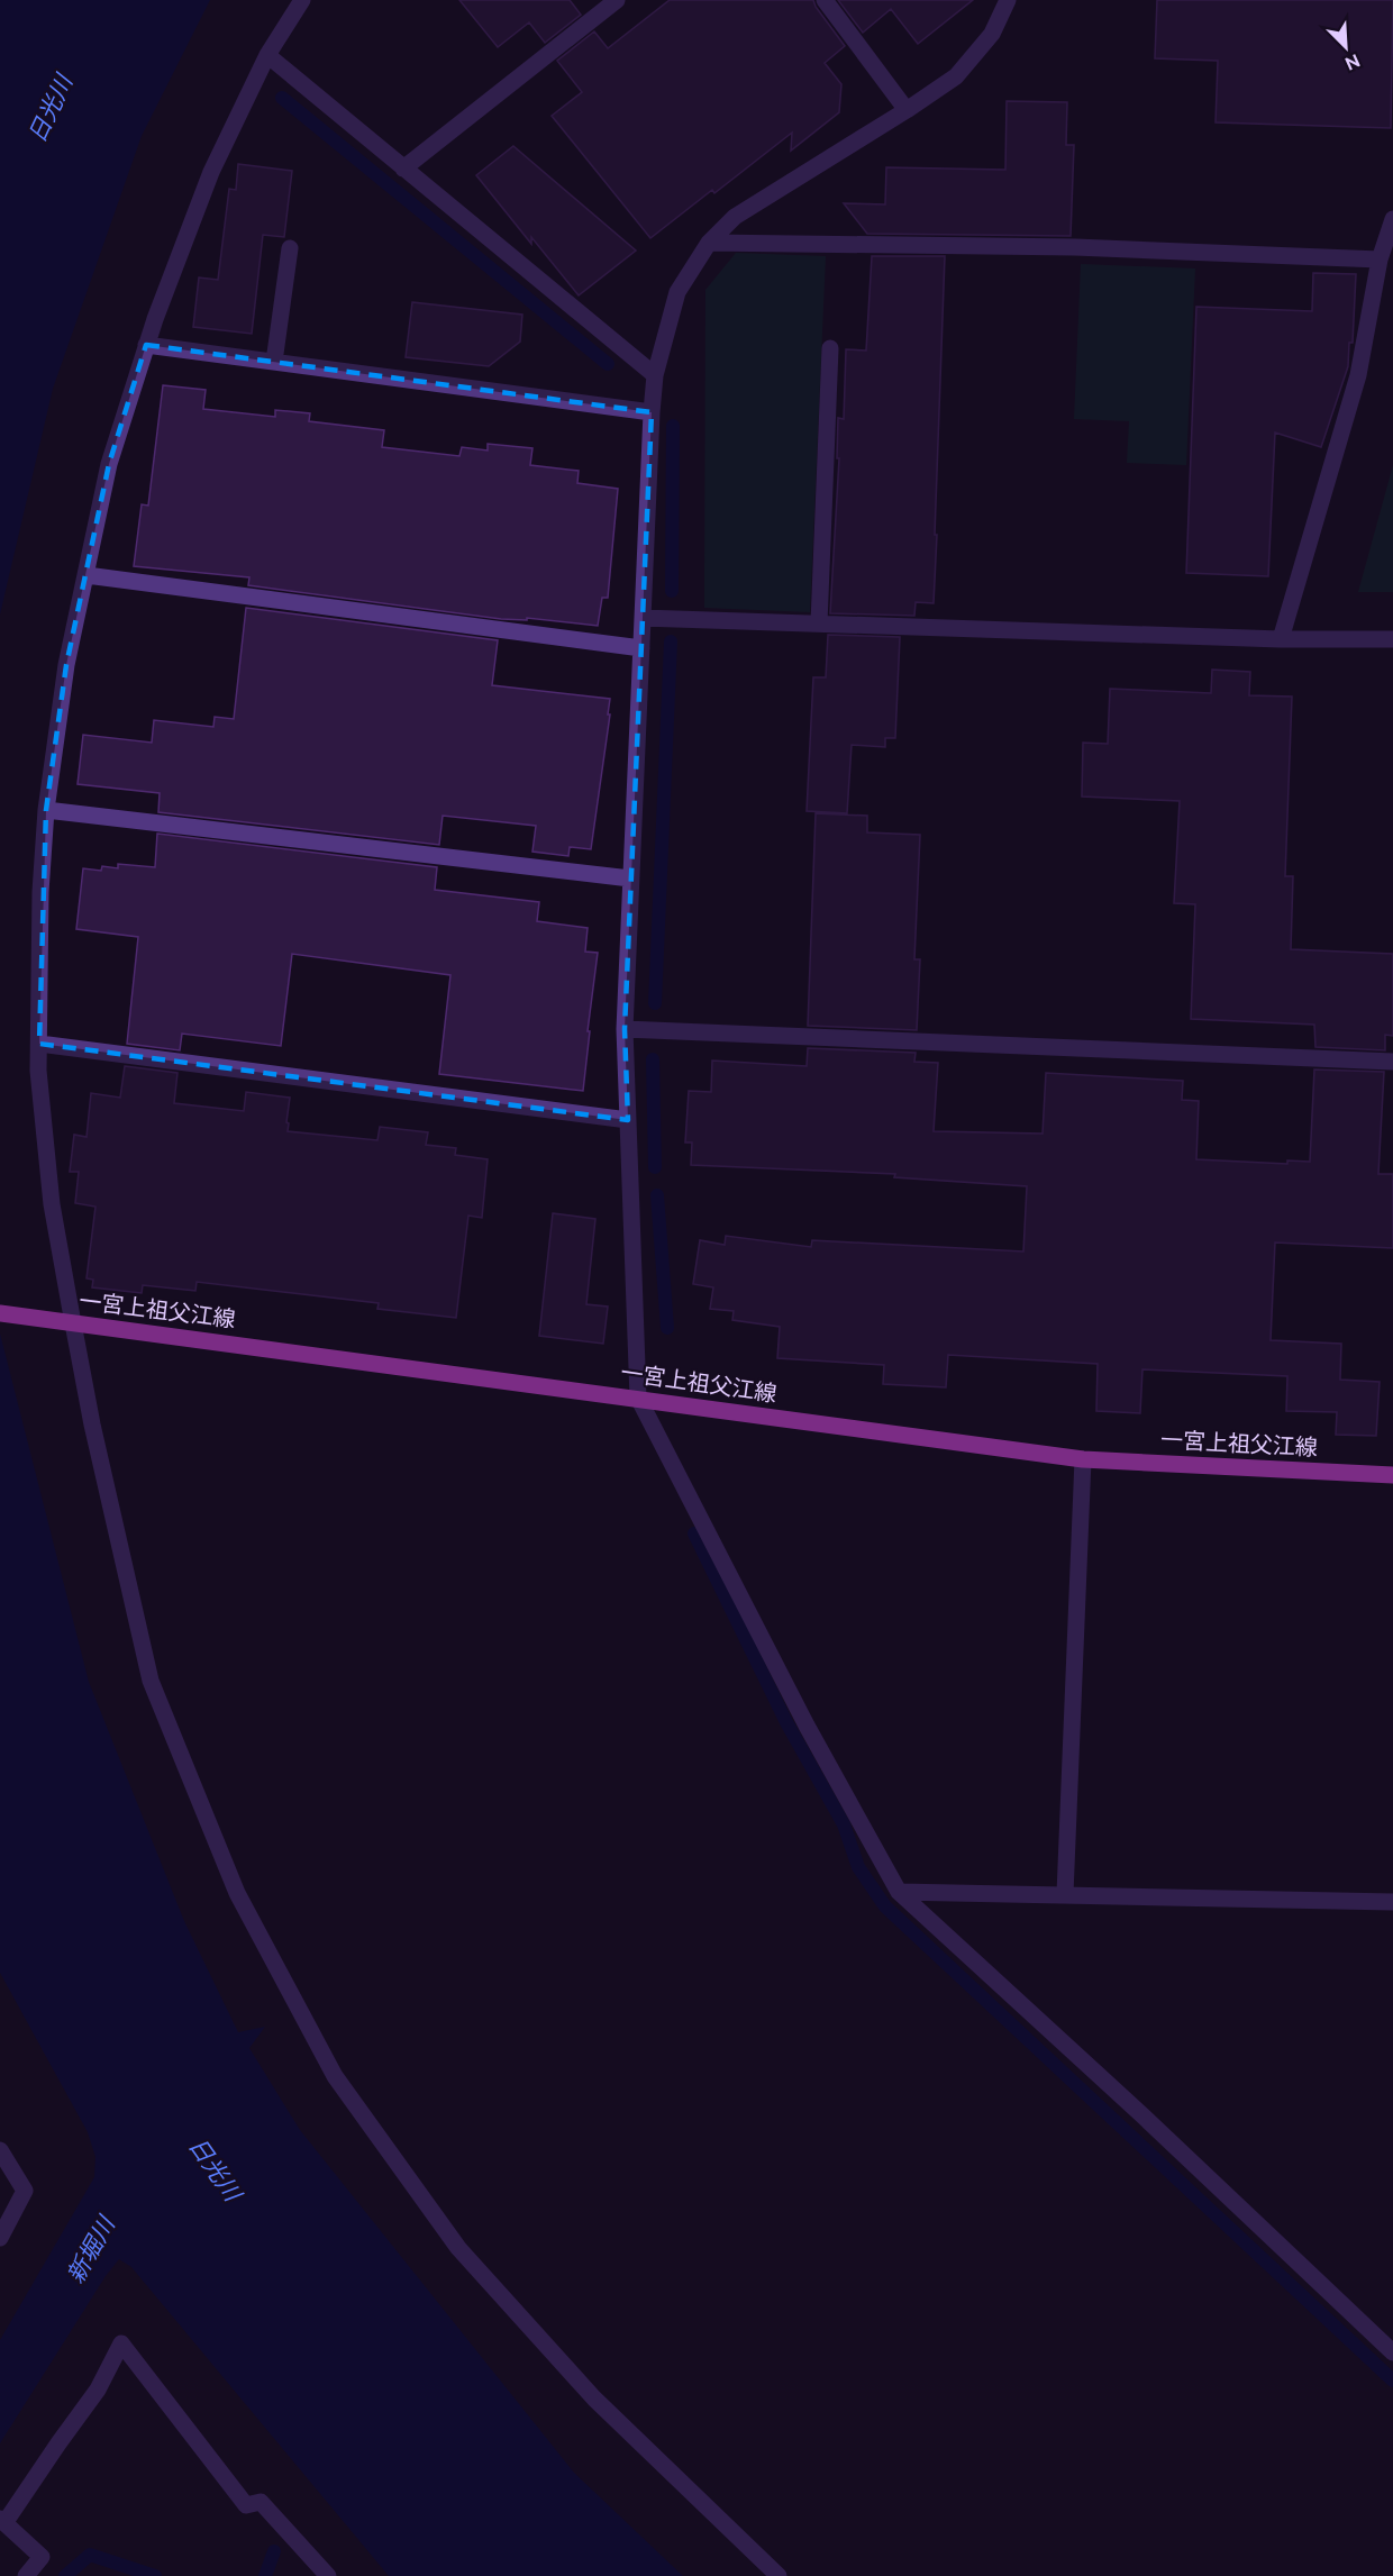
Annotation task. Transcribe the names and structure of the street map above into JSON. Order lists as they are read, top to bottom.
{
  "streets": {
    "main road": ["一宮上祖父江線"]
  },
  "water": ["日光川", "新堀川"],
  "north": "bottom right"
}
